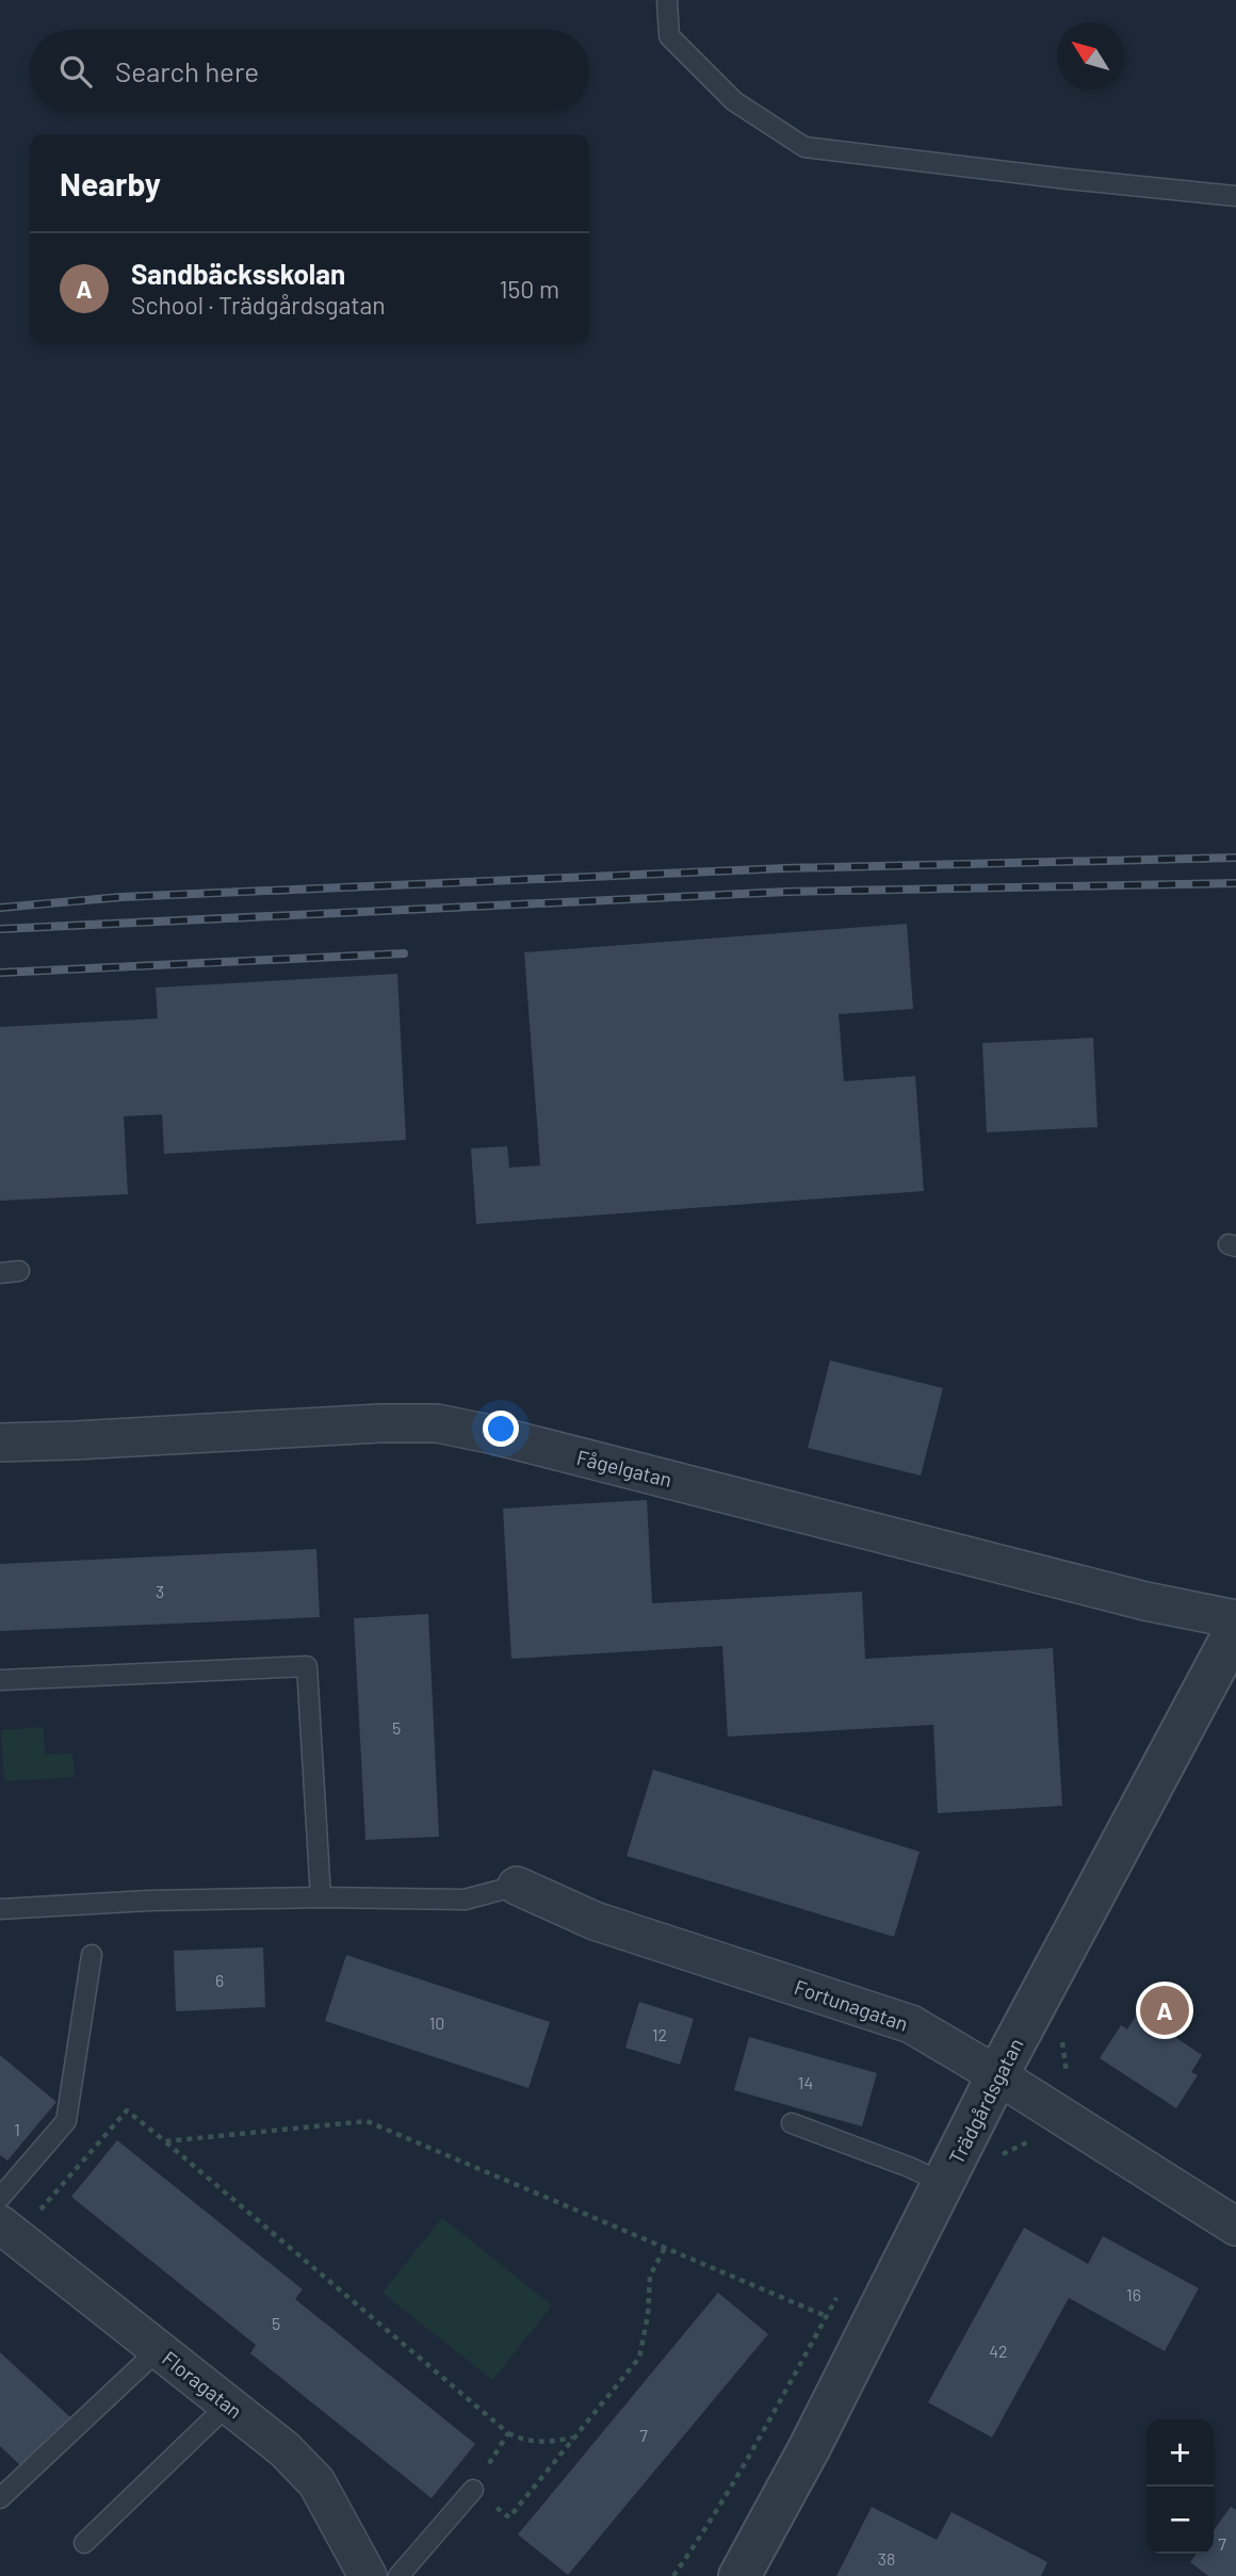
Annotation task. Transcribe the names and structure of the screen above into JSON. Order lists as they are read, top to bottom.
{
  "streets": {
    "street": [
      "Fågelgatan",
      "Fortunagatan",
      "Trädgårdsgatan",
      "Floragatan"
    ]
  },
  "crossings": [
    ["Fortunagatan", "Trädgårdsgatan"]
  ],
  "house_numbers": [
    "3",
    "5",
    "6",
    "10",
    "12",
    "14",
    "1",
    "16",
    "5",
    "42",
    "7",
    "7",
    "38"
  ],
  "north": "top left",
  "page": {
    "search": "Search here",
    "heading": "Nearby",
    "list": [
      {
        "mark": "A",
        "name": "Sandbäcksskolan",
        "note": "School · Trädgårdsgatan",
        "value": "150 m"
      }
    ],
    "pins": "A",
    "map_buttons": ["+", "−"]
  }
}
